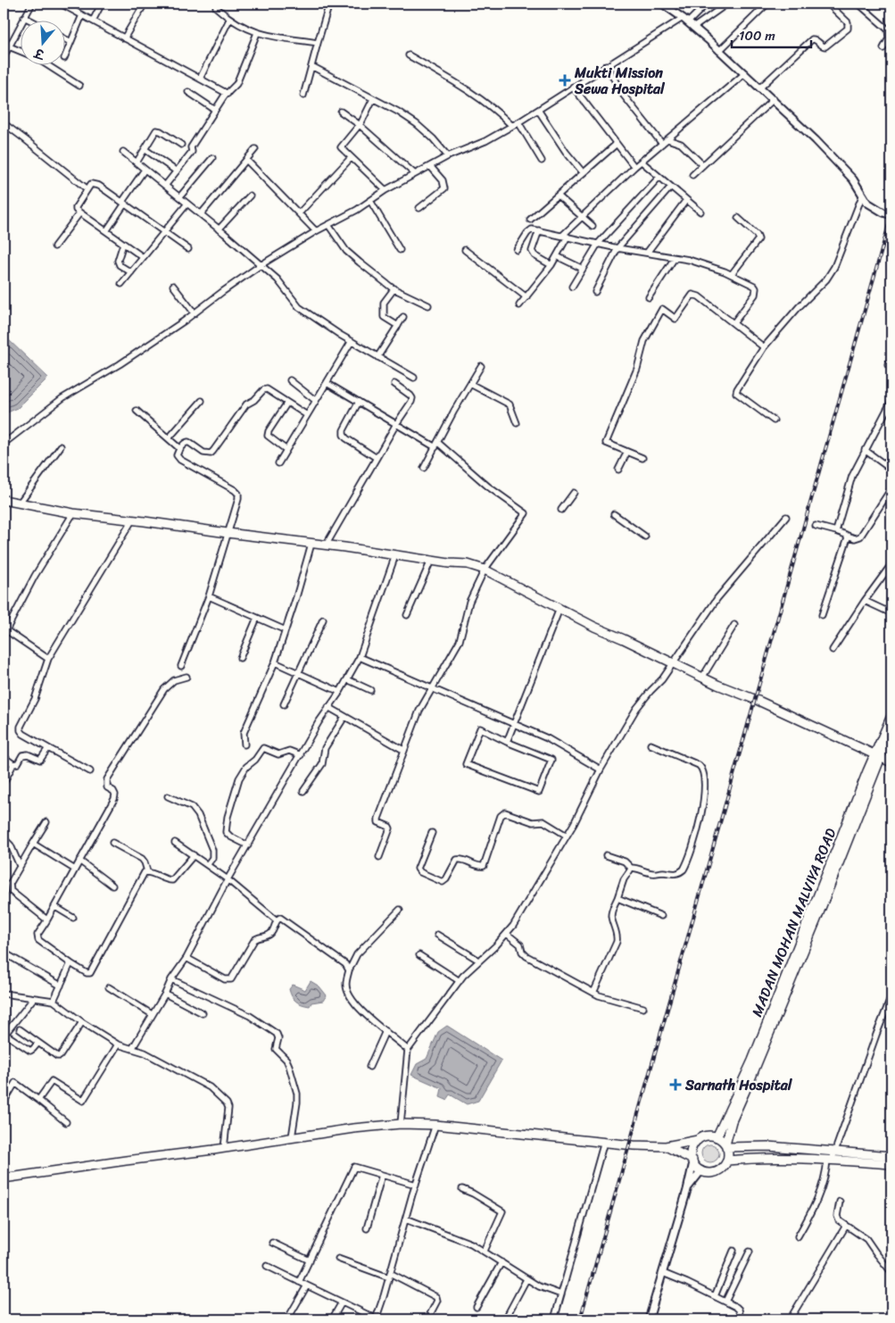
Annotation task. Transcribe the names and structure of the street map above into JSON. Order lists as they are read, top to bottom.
{
  "streets": {
    "main road": ["MADAN MOHAN MALVIYA ROAD"]
  },
  "places": {
    "health": ["Mukti Mission Sewa Hospital", "Sarnath Hospital"]
  },
  "scale_bar": "100 m",
  "north": "bottom"
}
